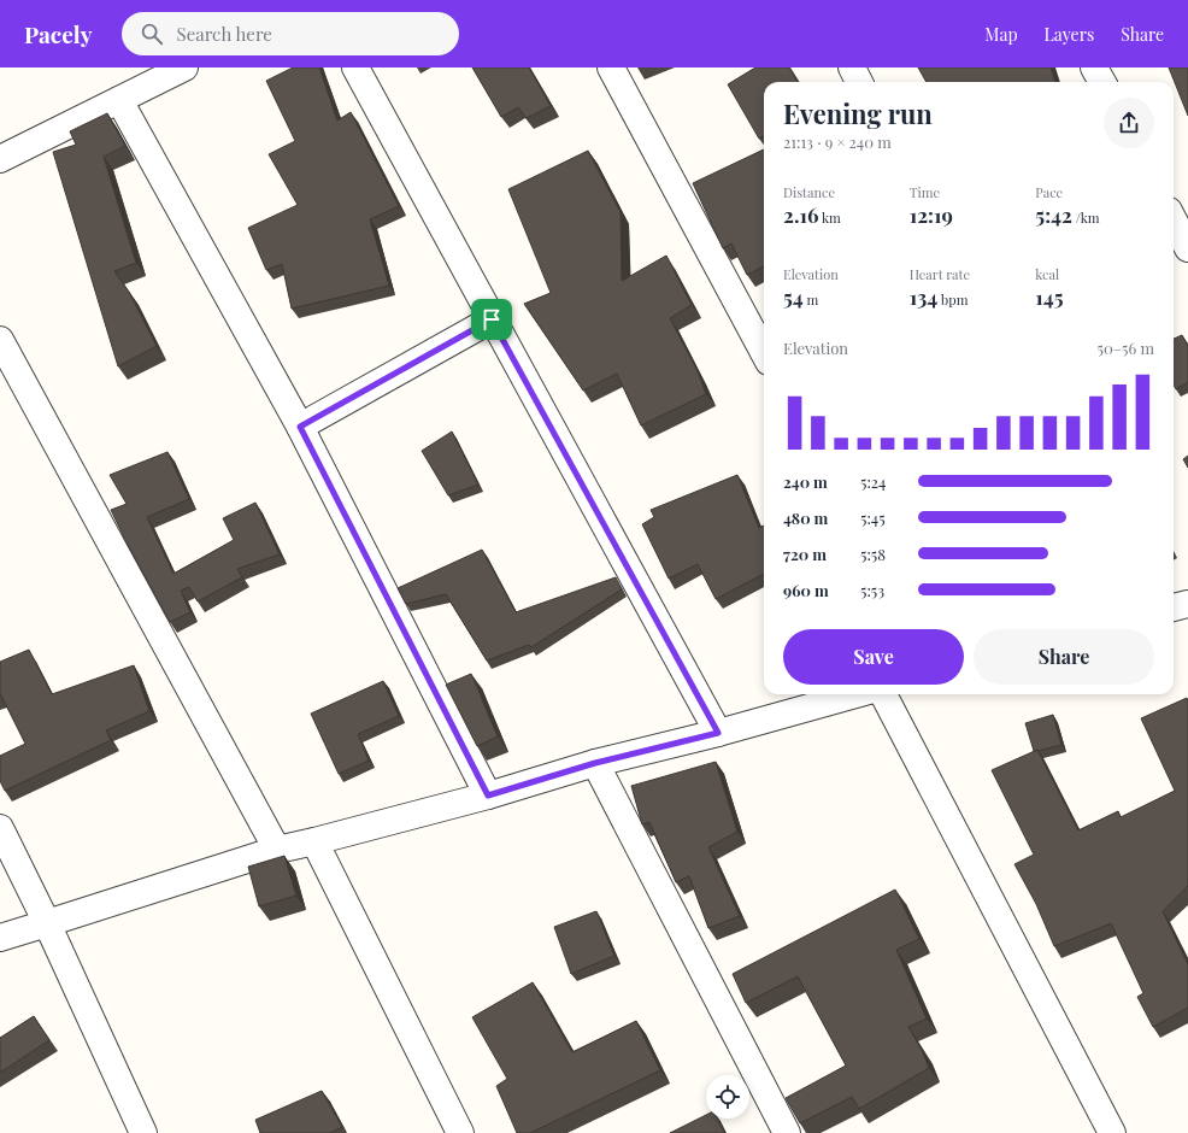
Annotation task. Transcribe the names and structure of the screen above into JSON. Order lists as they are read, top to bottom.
{
  "page": {
    "header": "Pacely",
    "search": "Search here",
    "nav": ["Map", "Layers", "Share"],
    "heading": ["Evening run", "21:13 · 9 × 240 m"],
    "stats": [
      ["Distance", "2.16 km"],
      ["Time", "12:19"],
      ["Pace", "5:42 /km"],
      ["Elevation", "54 m"],
      ["Heart rate", "134 bpm"],
      ["kcal", "145"]
    ],
    "chart": ["Elevation", "50–56 m"],
    "list": [
      {
        "name": "240 m",
        "note": "5:24"
      },
      {
        "name": "480 m",
        "note": "5:45"
      },
      {
        "name": "720 m",
        "note": "5:58"
      },
      {
        "name": "960 m",
        "note": "5:53"
      }
    ],
    "buttons": ["Save", "Share"]
  }
}
